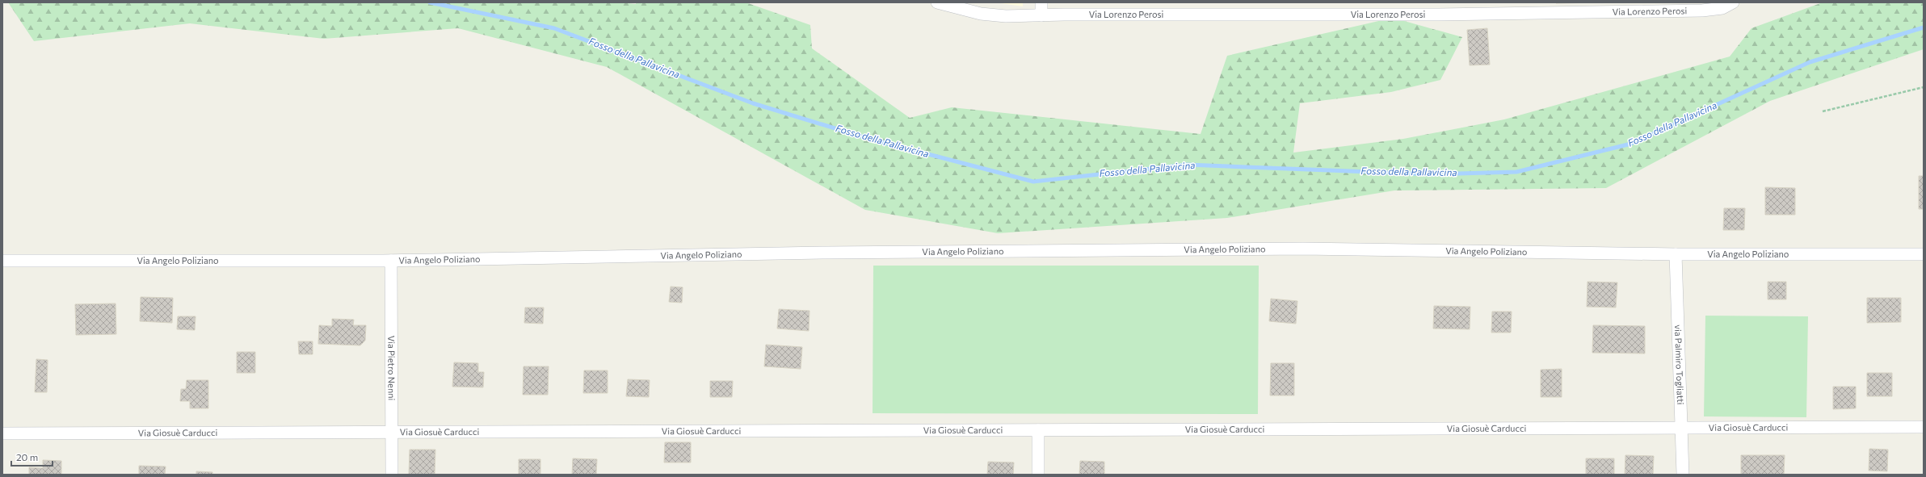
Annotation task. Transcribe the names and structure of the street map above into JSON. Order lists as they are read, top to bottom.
{
  "streets": {
    "street": [
      "Via Lorenzo Perosi",
      "Via Angelo Poliziano",
      "via Palmiro Togliatti",
      "Via Pietro Nenni",
      "Via Giosuè Carducci"
    ]
  },
  "crossings": [
    ["Via Angelo Poliziano", "via Palmiro Togliatti"],
    ["Via Angelo Poliziano", "Via Pietro Nenni"],
    ["via Palmiro Togliatti", "Via Giosuè Carducci"],
    ["Via Pietro Nenni", "Via Giosuè Carducci"]
  ],
  "water": ["Fosso della Pallavicina"],
  "scale_bar": "20 m"
}
